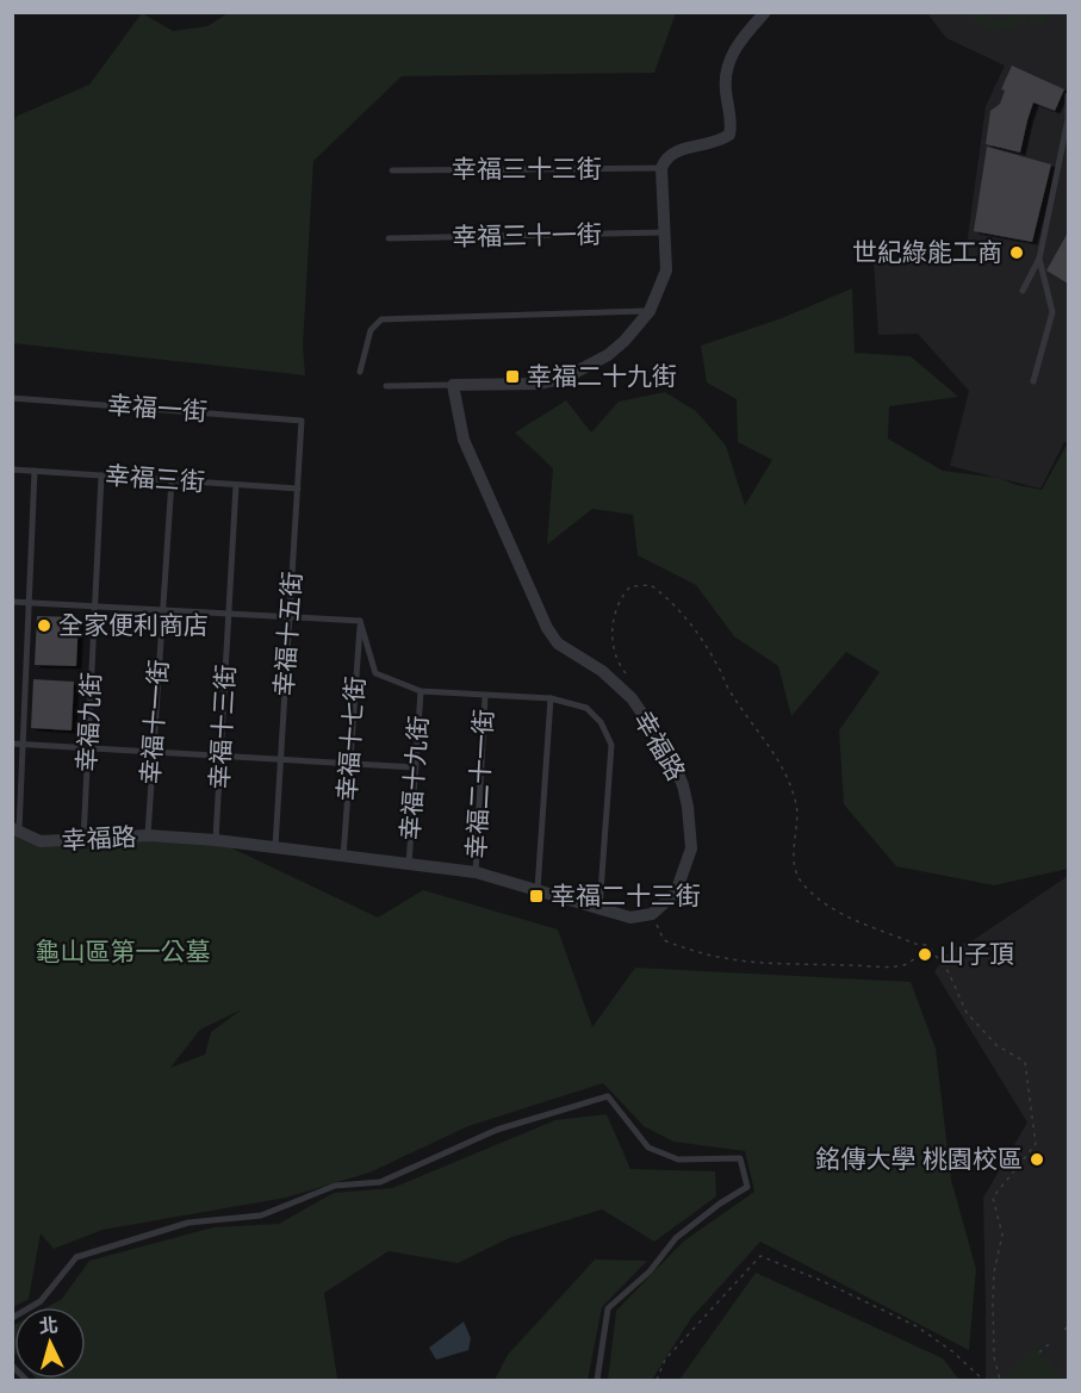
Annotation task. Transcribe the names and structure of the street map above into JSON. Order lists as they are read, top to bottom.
{
  "streets": {
    "street": ["幸福路"],
    "lane": [
      "幸福三十三街",
      "幸福三十一街",
      "幸福一街",
      "幸福三街",
      "幸福十五街",
      "幸福九街",
      "幸福十一街",
      "幸福十三街",
      "幸福十七街",
      "幸福十九街",
      "幸福二十一街"
    ]
  },
  "crossings": [
    ["幸福一街", "幸福十五街"],
    ["幸福三街", "幸福十五街"],
    ["幸福三街", "幸福九街"],
    ["幸福三街", "幸福十一街"],
    ["幸福三街", "幸福十三街"],
    ["幸福十五街", "幸福路"],
    ["幸福九街", "幸福路"],
    ["幸福十一街", "幸福路"],
    ["幸福十三街", "幸福路"],
    ["幸福十七街", "幸福路"],
    ["幸福路", "幸福十九街"],
    ["幸福路", "幸福二十一街"]
  ],
  "parks": ["龜山區第一公墓"],
  "places": {
    "other": [
      "世紀綠能工商",
      "全家便利商店",
      "山子頂",
      "銘傳大學 桃園校區"
    ],
    "transit": ["幸福二十九街", "幸福二十三街"]
  },
  "north": "top"
}
